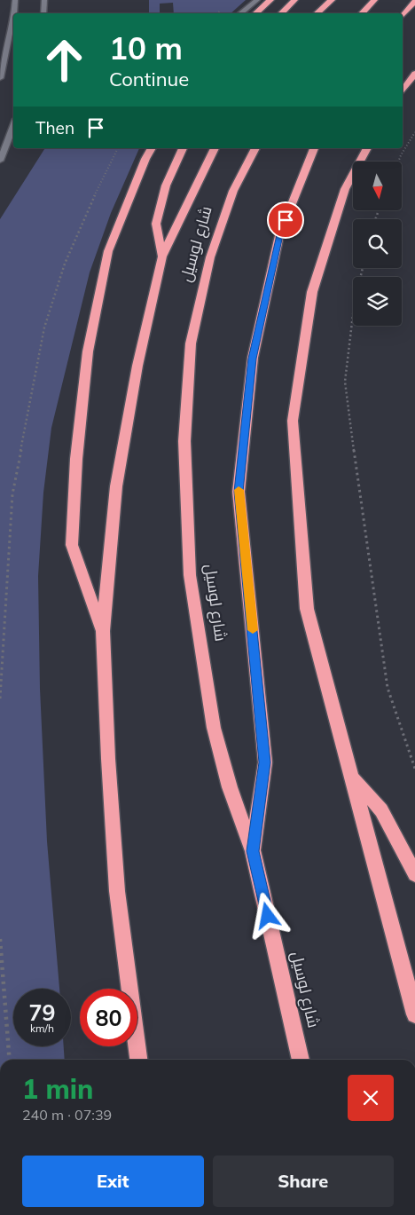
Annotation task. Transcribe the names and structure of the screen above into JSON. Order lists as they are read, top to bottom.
{
  "streets": {
    "highway": ["شارع لوسيل"]
  },
  "north": "bottom",
  "page": {
    "turn": ["10 m", "Continue"],
    "then": "Then",
    "speed": "79 km/h",
    "limit": "80",
    "heading": ["1 min", "240 m · 07:39"],
    "buttons": ["Exit", "Share"]
  }
}
